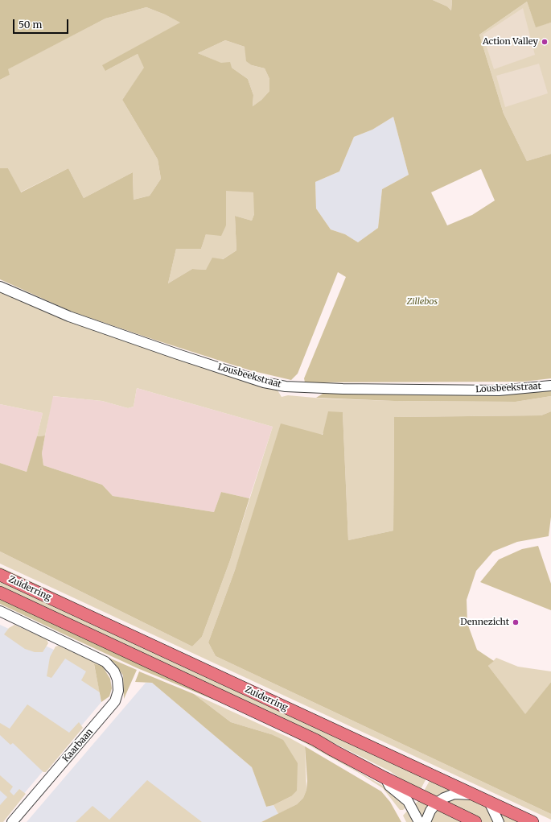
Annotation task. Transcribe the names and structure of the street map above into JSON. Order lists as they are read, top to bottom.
{
  "streets": {
    "main road": ["Zuiderring"],
    "street": ["Lousbeekstraat", "Kaarbaan"]
  },
  "parks": ["Zillebos"],
  "places": ["Action Valley", "Dennezicht"],
  "scale_bar": "50 m"
}
